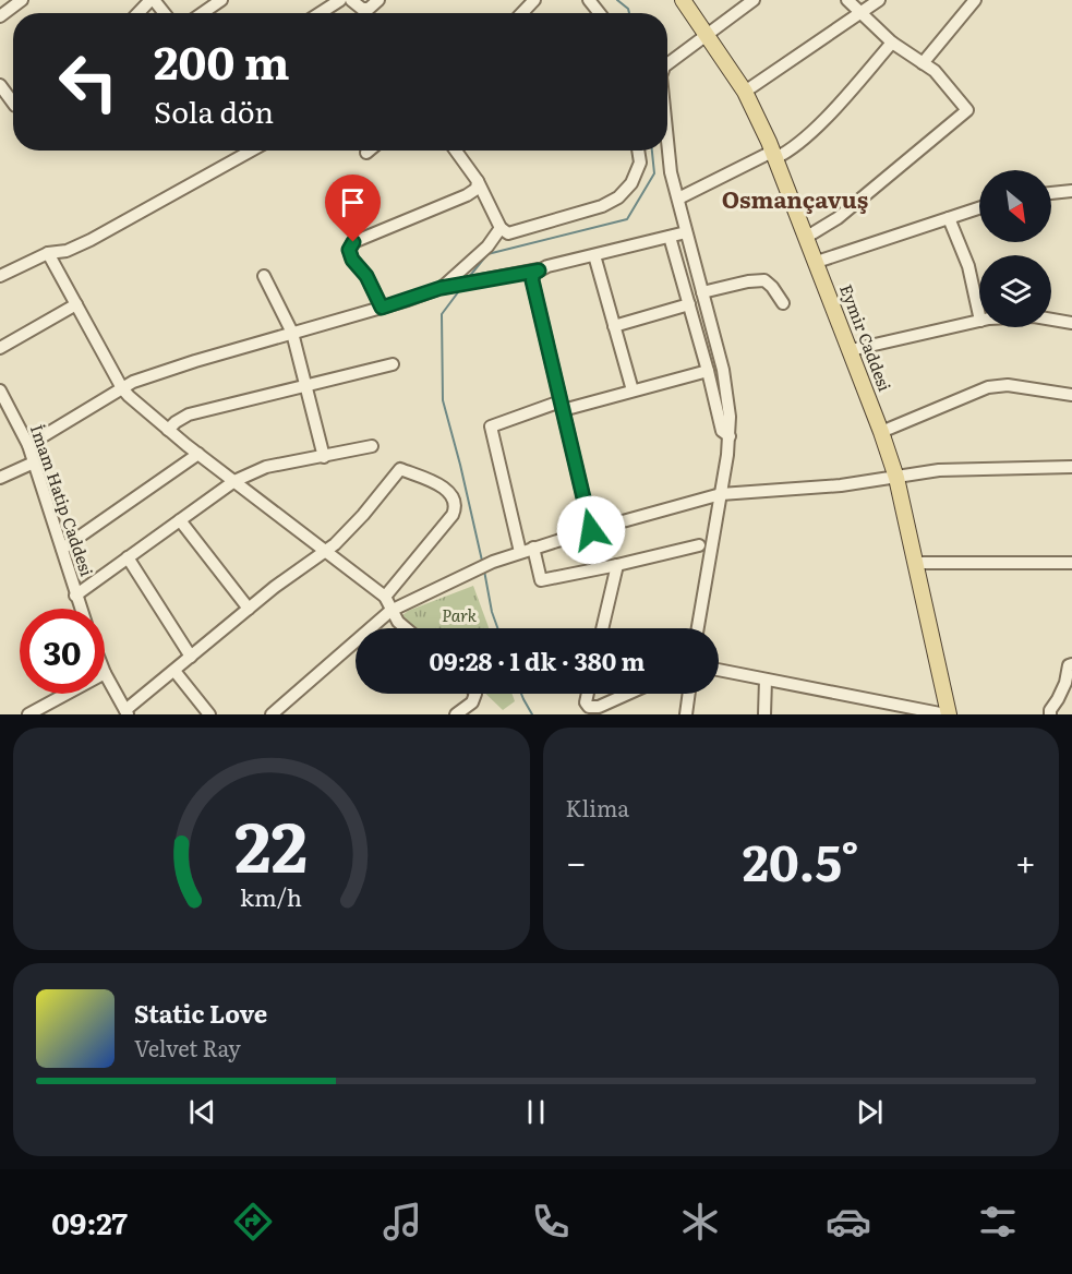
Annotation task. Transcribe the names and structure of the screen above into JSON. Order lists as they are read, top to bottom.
{
  "streets": {
    "main road": ["Eymir Caddesi"],
    "street": ["İmam Hatip Caddesi"]
  },
  "districts": ["Osmançavuş"],
  "parks": ["Park"],
  "north": "bottom right",
  "page": {
    "turn": ["200 m", "Sola dön"],
    "limit": "30",
    "trip": "09:28 · 1 dk · 380 m",
    "tile": "Klima",
    "heat": ["−", "20.5°", "+"],
    "song": ["Static Love", "Velvet Ray"],
    "tabs": "09:27",
    "gauge": ["22", "km/h"]
  }
}
